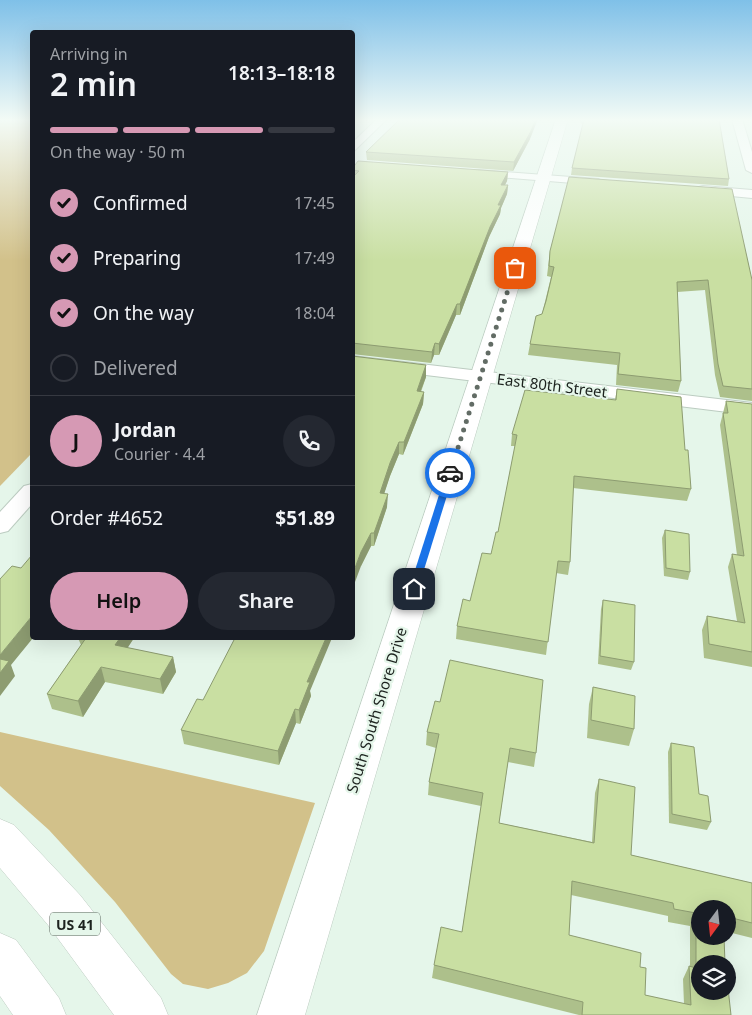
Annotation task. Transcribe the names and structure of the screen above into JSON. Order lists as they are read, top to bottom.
{
  "streets": {
    "street": ["East 80th Street", "South South Shore Drive", "US 41"]
  },
  "crossings": [
    ["East 80th Street", "South South Shore Drive"]
  ],
  "north": "bottom",
  "page": {
    "heading": ["2 min", "Arriving in", "18:13–18:18"],
    "panel": [
      "Jordan",
      "Courier · 4.4",
      "Order #4652",
      "$51.89"
    ],
    "bar": "On the way · 50 m",
    "list": [
      ["Confirmed", "17:45"],
      ["Preparing", "17:49"],
      ["On the way", "18:04"],
      "Delivered"
    ],
    "round": "J",
    "buttons": ["Help", "Share"]
  }
}
